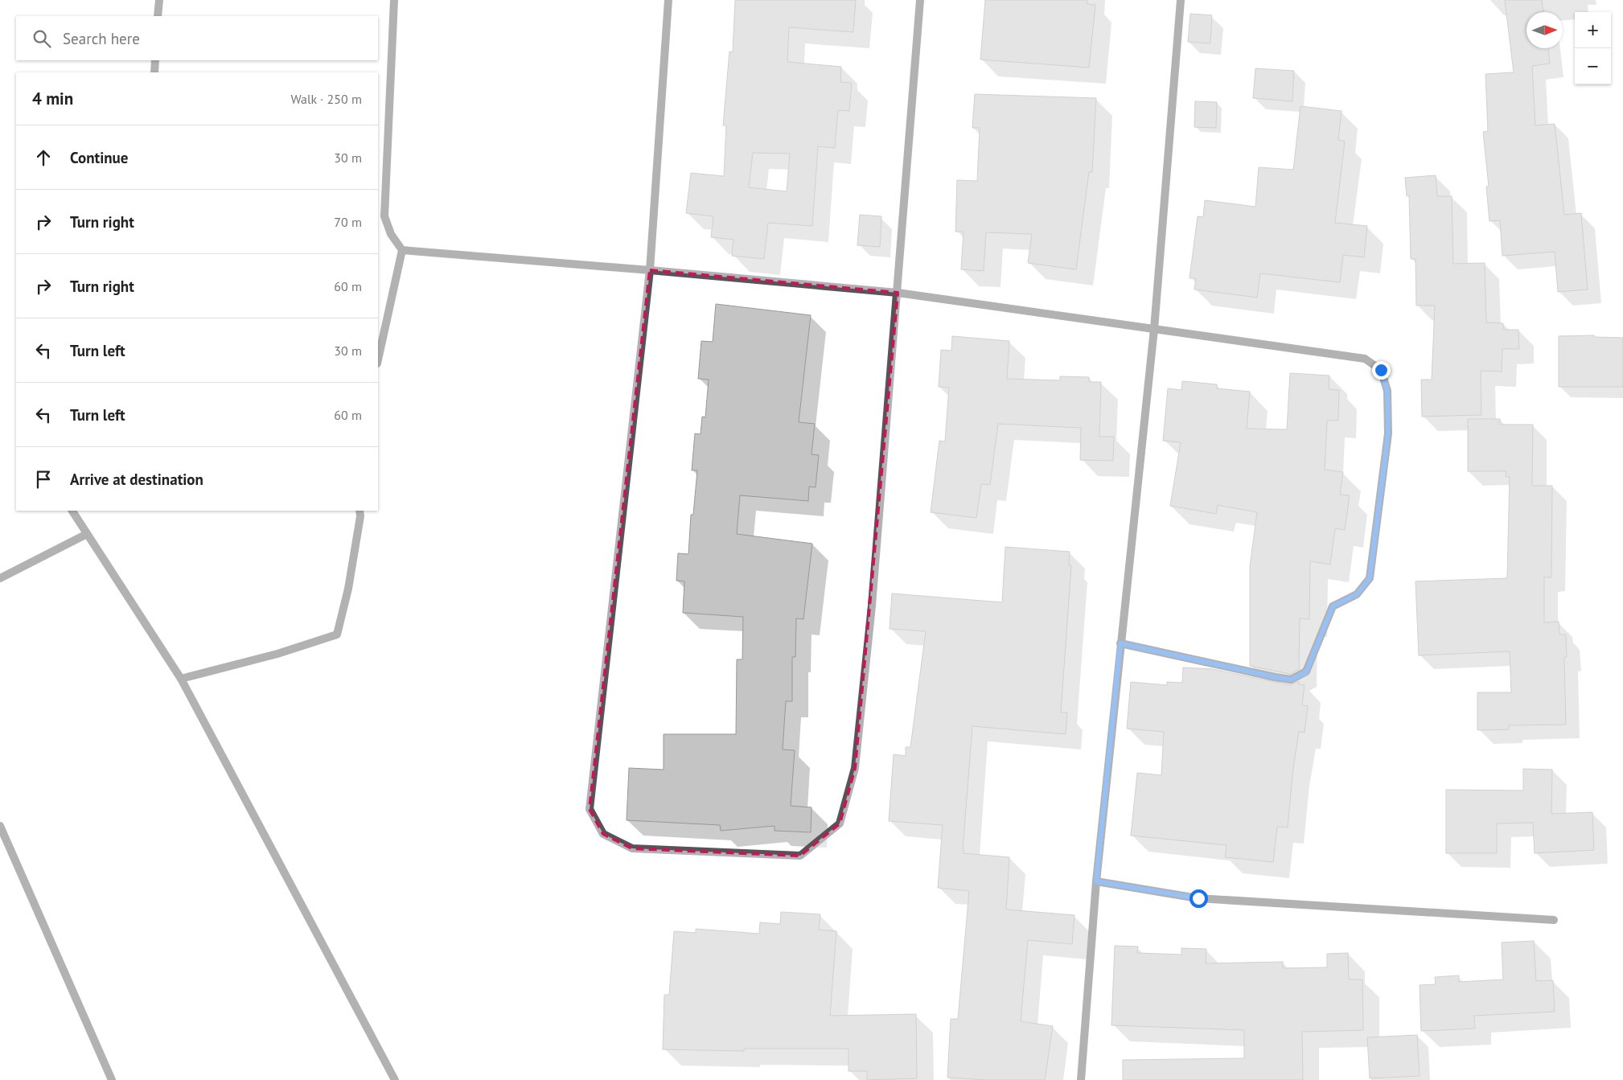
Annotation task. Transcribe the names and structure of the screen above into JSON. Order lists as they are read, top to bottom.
{
  "north": "right",
  "page": {
    "map_buttons": ["+", "−"],
    "search": "Search here",
    "heading": ["4 min", "Walk · 250 m"],
    "list": [
      ["Continue", "30 m"],
      ["Turn right", "70 m"],
      ["Turn right", "60 m"],
      ["Turn left", "30 m"],
      ["Turn left", "60 m"],
      "Arrive at destination"
    ]
  }
}
